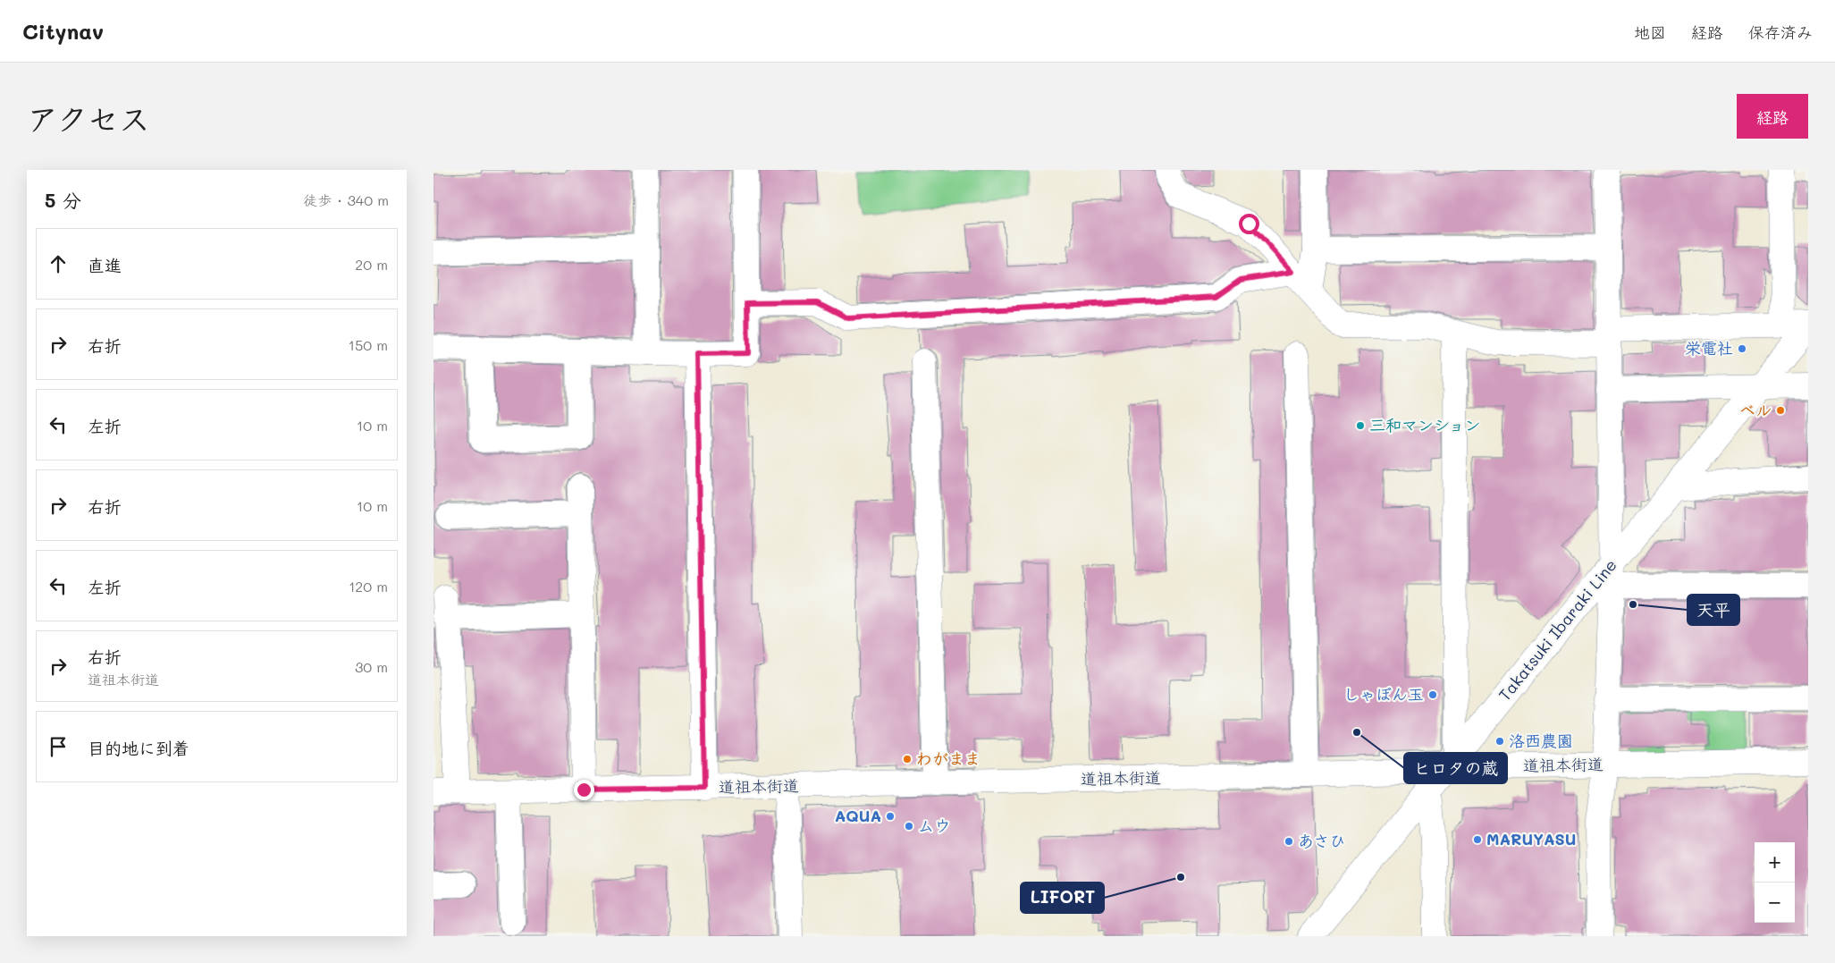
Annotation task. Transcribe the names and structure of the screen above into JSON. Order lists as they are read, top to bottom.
{
  "streets": {
    "street": ["Takatsuki Ibaraki Line", "道祖本街道"]
  },
  "crossings": [
    ["Takatsuki Ibaraki Line", "道祖本街道"]
  ],
  "places": [
    "栄電社",
    "ベル",
    "三和マンション",
    "天平",
    "しゃぼん玉",
    "ヒロタの蔵",
    "洛西農園",
    "わがまま",
    "AQUA",
    "ムウ",
    "MARUYASU",
    "あさひ",
    "LIFORT"
  ],
  "page": {
    "header": "Citynav",
    "nav": ["地図", "経路", "保存済み"],
    "title": "アクセス",
    "buttons": "経路",
    "heading": ["5 分", "徒歩 · 340 m"],
    "list": [
      ["直進", "20 m"],
      ["右折", "150 m"],
      ["左折", "10 m"],
      ["右折", "10 m"],
      ["左折", "120 m"],
      ["右折", "道祖本街道", "30 m"],
      "目的地に到着"
    ],
    "map_buttons": ["+", "−"]
  }
}
